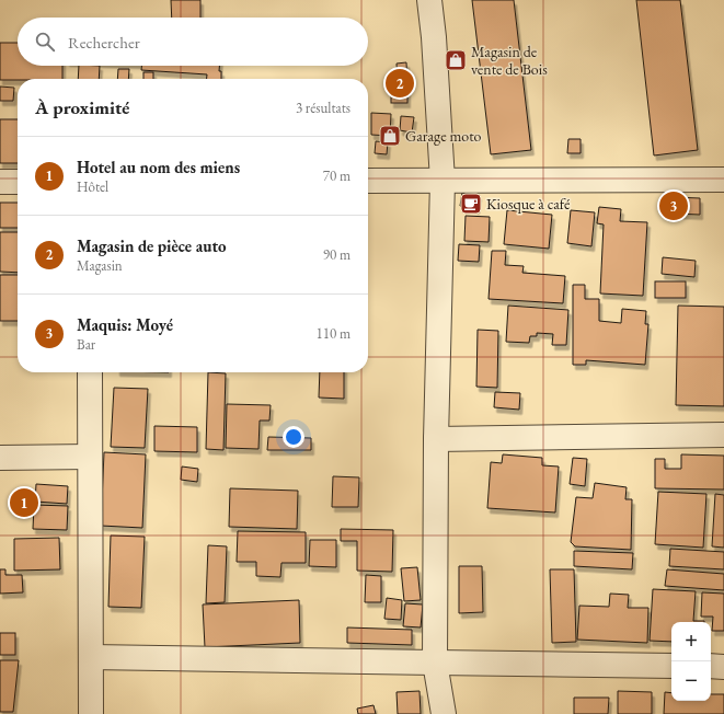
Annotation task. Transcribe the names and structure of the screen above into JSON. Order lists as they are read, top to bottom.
{
  "places": {
    "shop": ["Magasin de vente de Bois", "Garage moto"],
    "cafe": ["Kiosque à café"]
  },
  "page": {
    "search": "Rechercher",
    "pins": ["2", "3", "1"],
    "heading": ["À proximité", "3 résultats"],
    "list": [
      {
        "mark": "1",
        "name": "Hotel au nom des miens",
        "note": "Hôtel",
        "value": "70 m"
      },
      {
        "mark": "2",
        "name": "Magasin de pièce auto",
        "note": "Magasin",
        "value": "90 m"
      },
      {
        "mark": "3",
        "name": "Maquis: Moyé",
        "note": "Bar",
        "value": "110 m"
      }
    ],
    "map_buttons": ["+", "−"]
  }
}
